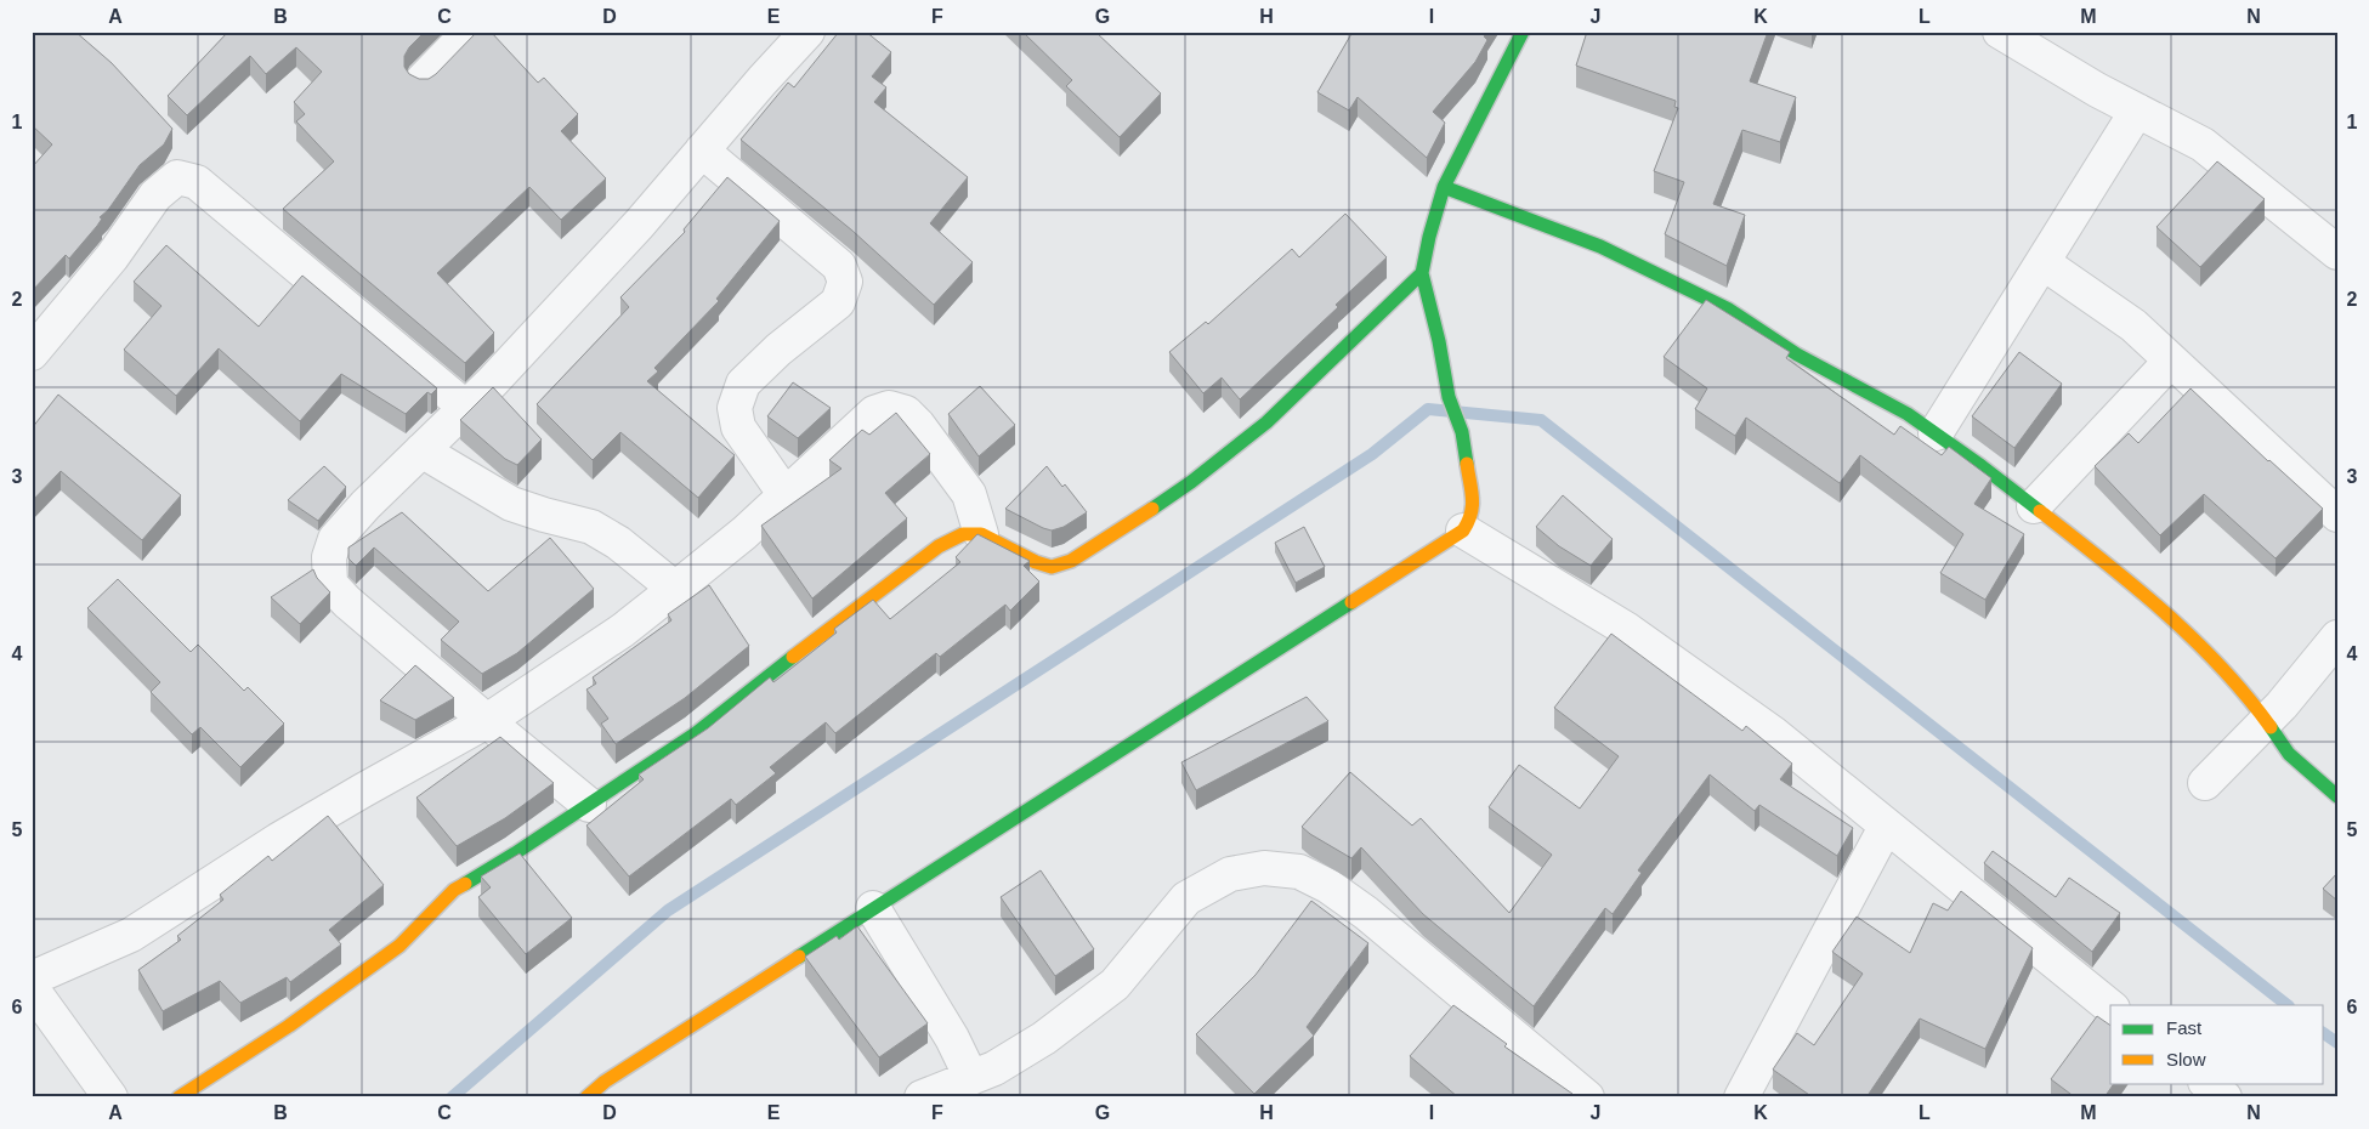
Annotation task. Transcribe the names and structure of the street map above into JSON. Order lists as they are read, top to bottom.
{
  "legend": ["Fast", "Slow"],
  "grid": {
    "columns": [
      "A",
      "B",
      "C",
      "D",
      "E",
      "F",
      "G",
      "H",
      "I",
      "J",
      "K",
      "L",
      "M",
      "N"
    ],
    "rows": [
      "1",
      "2",
      "3",
      "4",
      "5",
      "6"
    ]
  }
}
